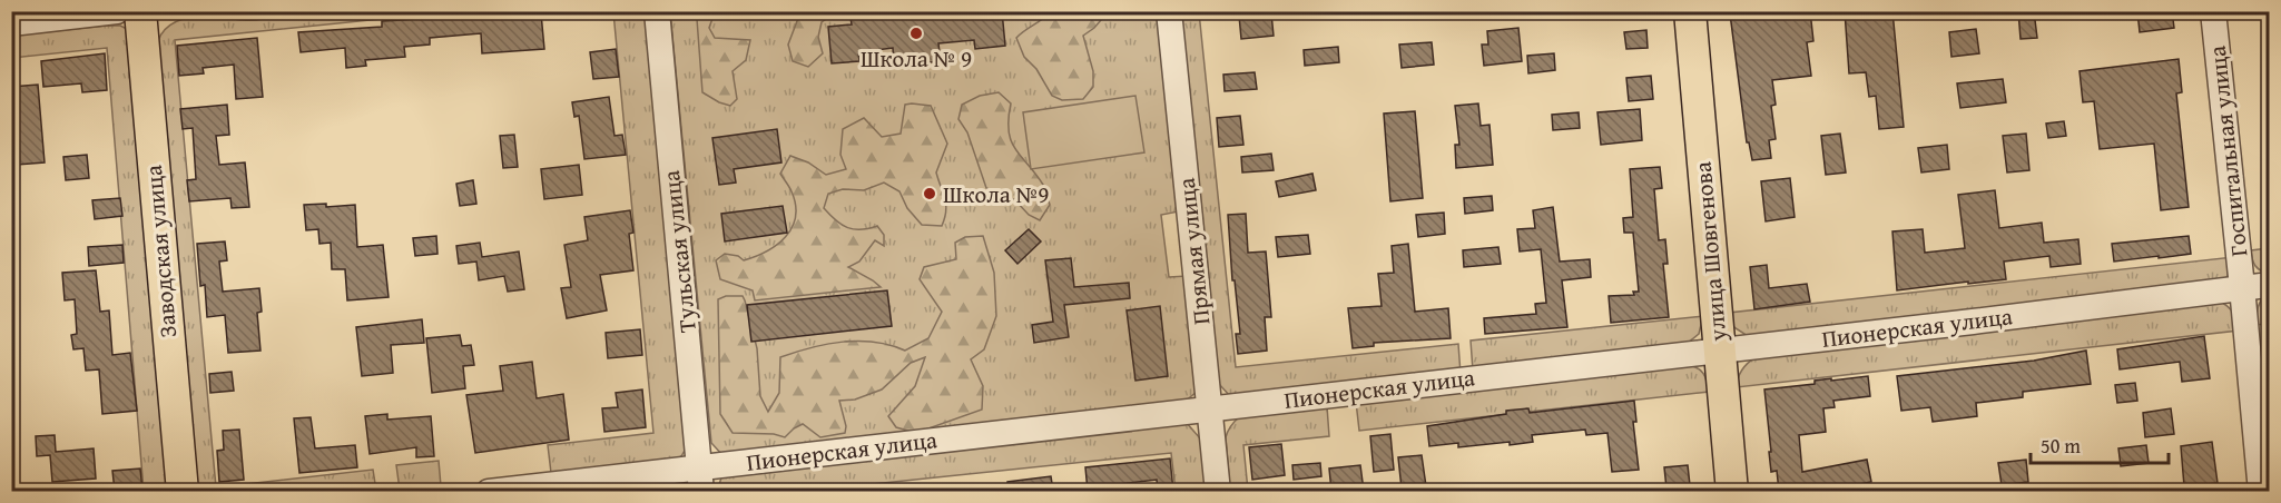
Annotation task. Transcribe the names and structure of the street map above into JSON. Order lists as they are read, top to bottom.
{
  "streets": {
    "main road": ["Заводская улица", "улица Шовгенова"],
    "street": [
      "Госпитальная улица",
      "Тульская улица",
      "Прямая улица",
      "Пионерская улица"
    ]
  },
  "crossings": [
    ["Госпитальная улица", "Пионерская улица"],
    ["Тульская улица", "Пионерская улица"],
    ["Прямая улица", "Пионерская улица"],
    ["улица Шовгенова", "Пионерская улица"]
  ],
  "places": ["Школа № 9", "Школа №9"],
  "scale_bar": "50 m"
}
